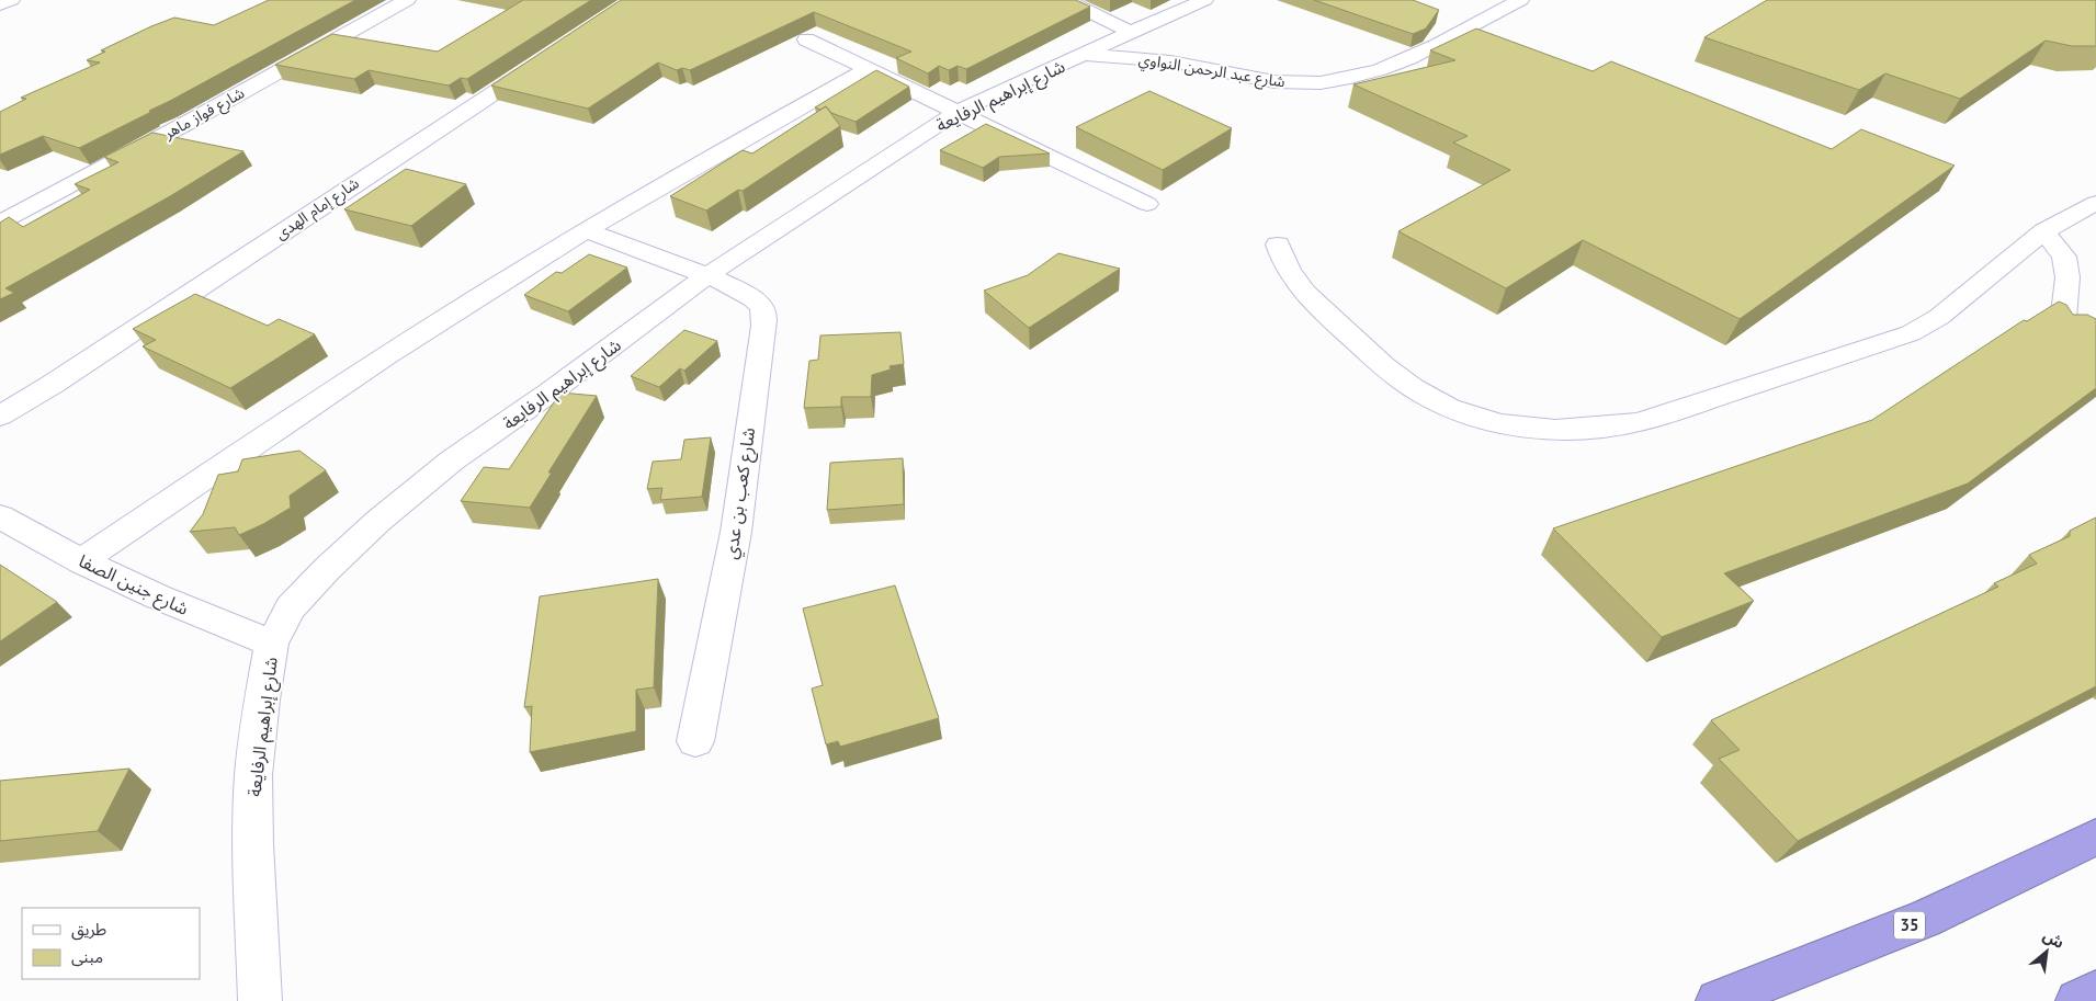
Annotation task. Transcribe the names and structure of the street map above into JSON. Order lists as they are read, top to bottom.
{
  "streets": {
    "highway": ["35"],
    "street": [
      "شارع عبد الرحمن النواوي",
      "شارع إبراهيم الرفايعة",
      "شارع فواز ماهر",
      "شارع إمام الهدى",
      "شارع كعب بن عدي",
      "شارع جنين الصفا"
    ]
  },
  "crossings": [
    ["شارع عبد الرحمن النواوي", "شارع إبراهيم الرفايعة"],
    ["شارع إبراهيم الرفايعة", "شارع كعب بن عدي"],
    ["شارع إبراهيم الرفايعة", "شارع جنين الصفا"]
  ],
  "legend": ["طريق", "مبنى"],
  "north": "top right"
}
